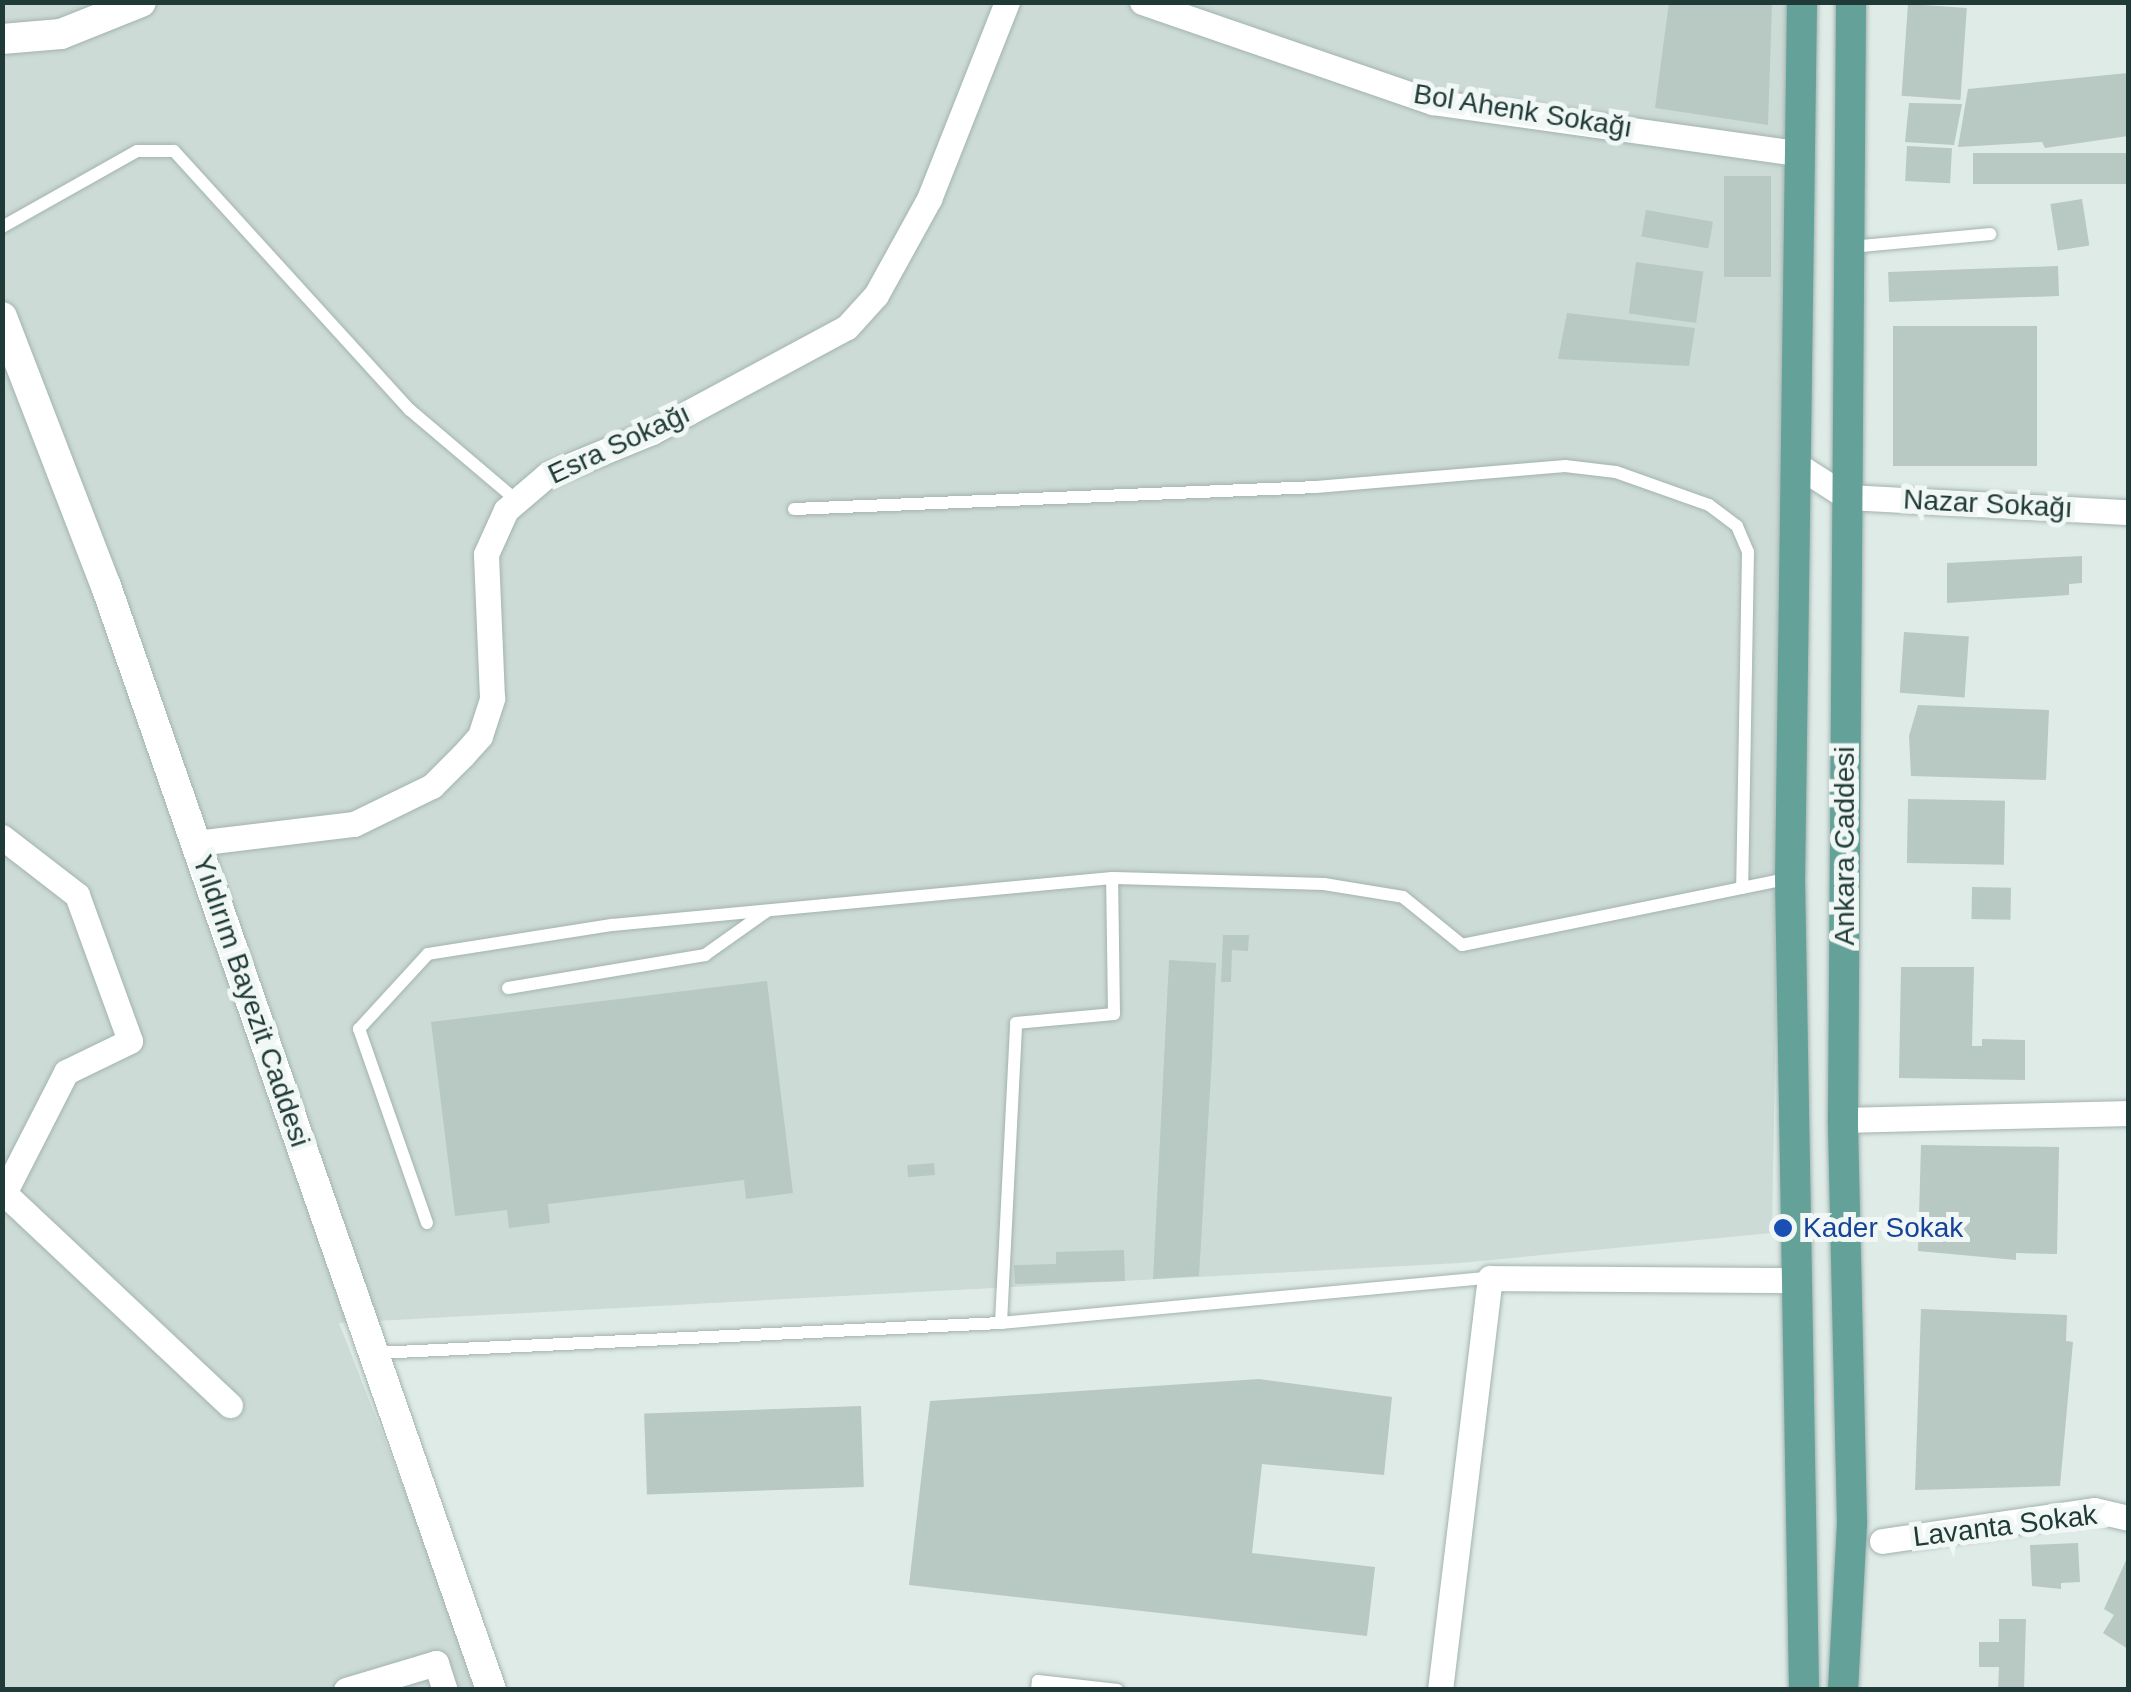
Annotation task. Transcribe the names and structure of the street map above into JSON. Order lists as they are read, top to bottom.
{
  "streets": {
    "main road": ["Ankara Caddesi"],
    "street": [
      "Bol Ahenk Sokağı",
      "Esra Sokağı",
      "Nazar Sokağı",
      "Yıldırım Bayezit Caddesi",
      "Lavanta Sokak"
    ]
  },
  "crossings": [
    ["Bol Ahenk Sokağı", "Ankara Caddesi"],
    ["Esra Sokağı", "Yıldırım Bayezit Caddesi"],
    ["Nazar Sokağı", "Ankara Caddesi"]
  ],
  "places": ["Kader Sokak"]
}
